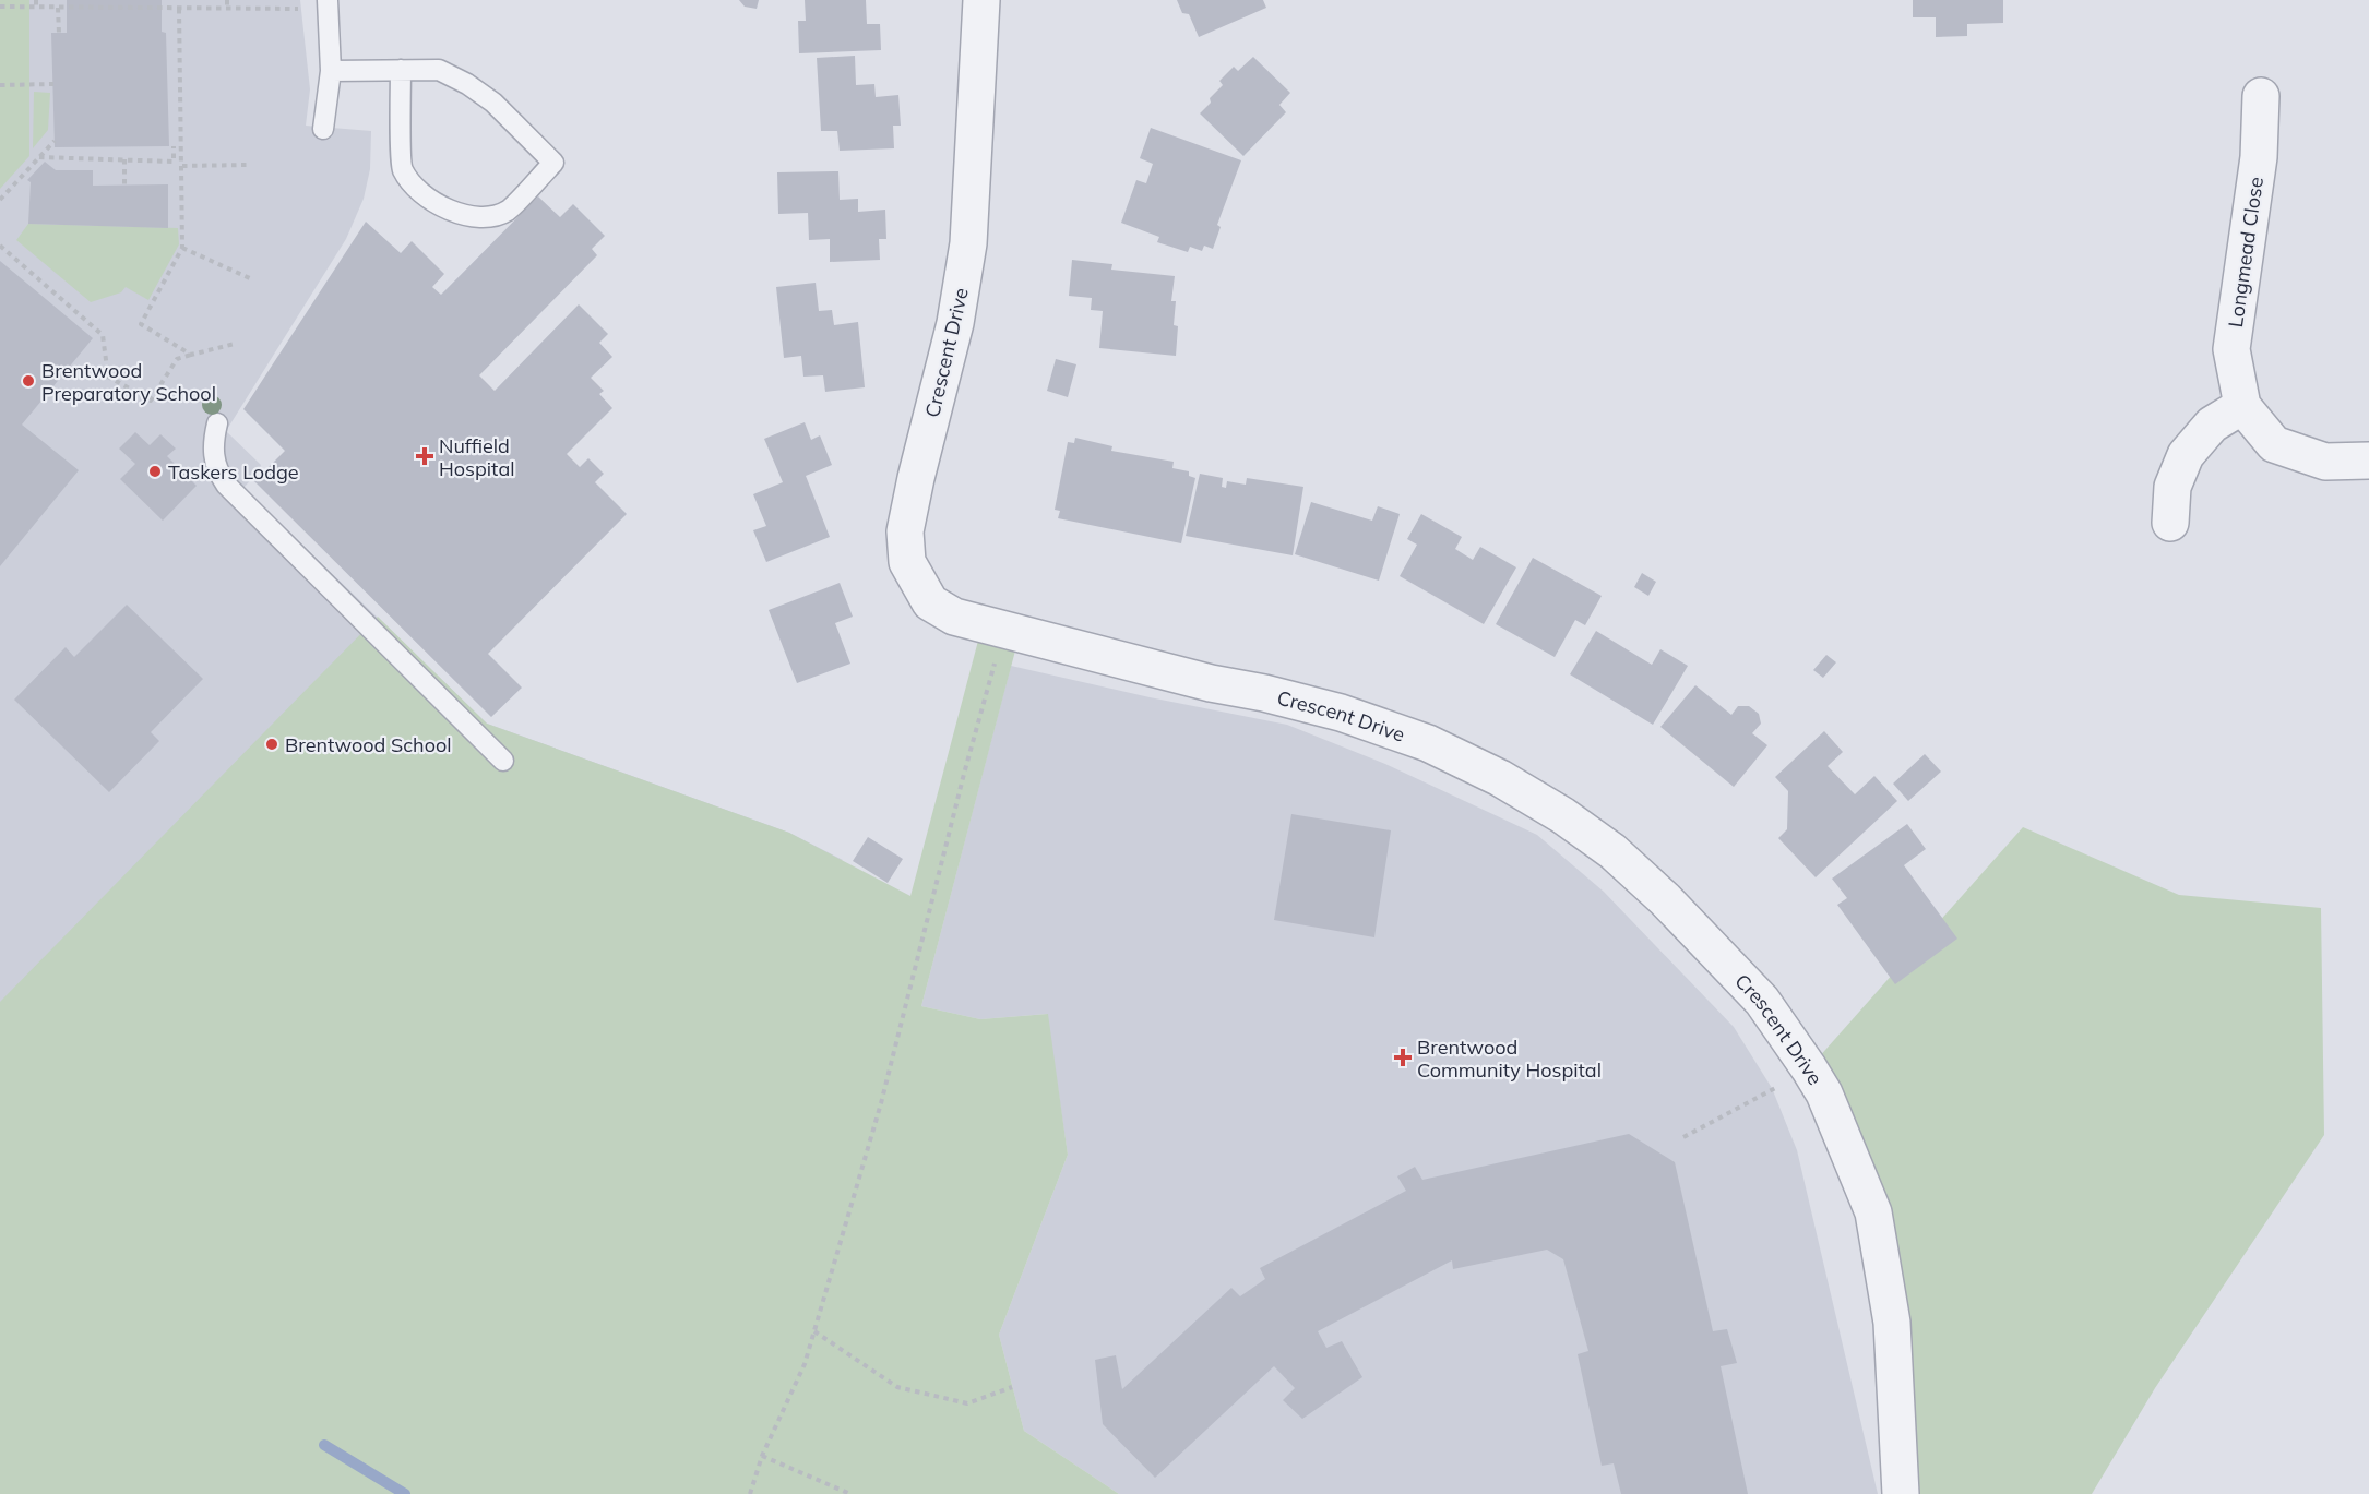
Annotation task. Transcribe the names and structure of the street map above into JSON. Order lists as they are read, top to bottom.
{
  "streets": {
    "street": ["Longmead Close", "Crescent Drive"]
  },
  "places": {
    "other": ["Brentwood Preparatory School", "Taskers Lodge", "Brentwood School"],
    "health": ["Nuffield Hospital", "Brentwood Community Hospital"]
  }
}
